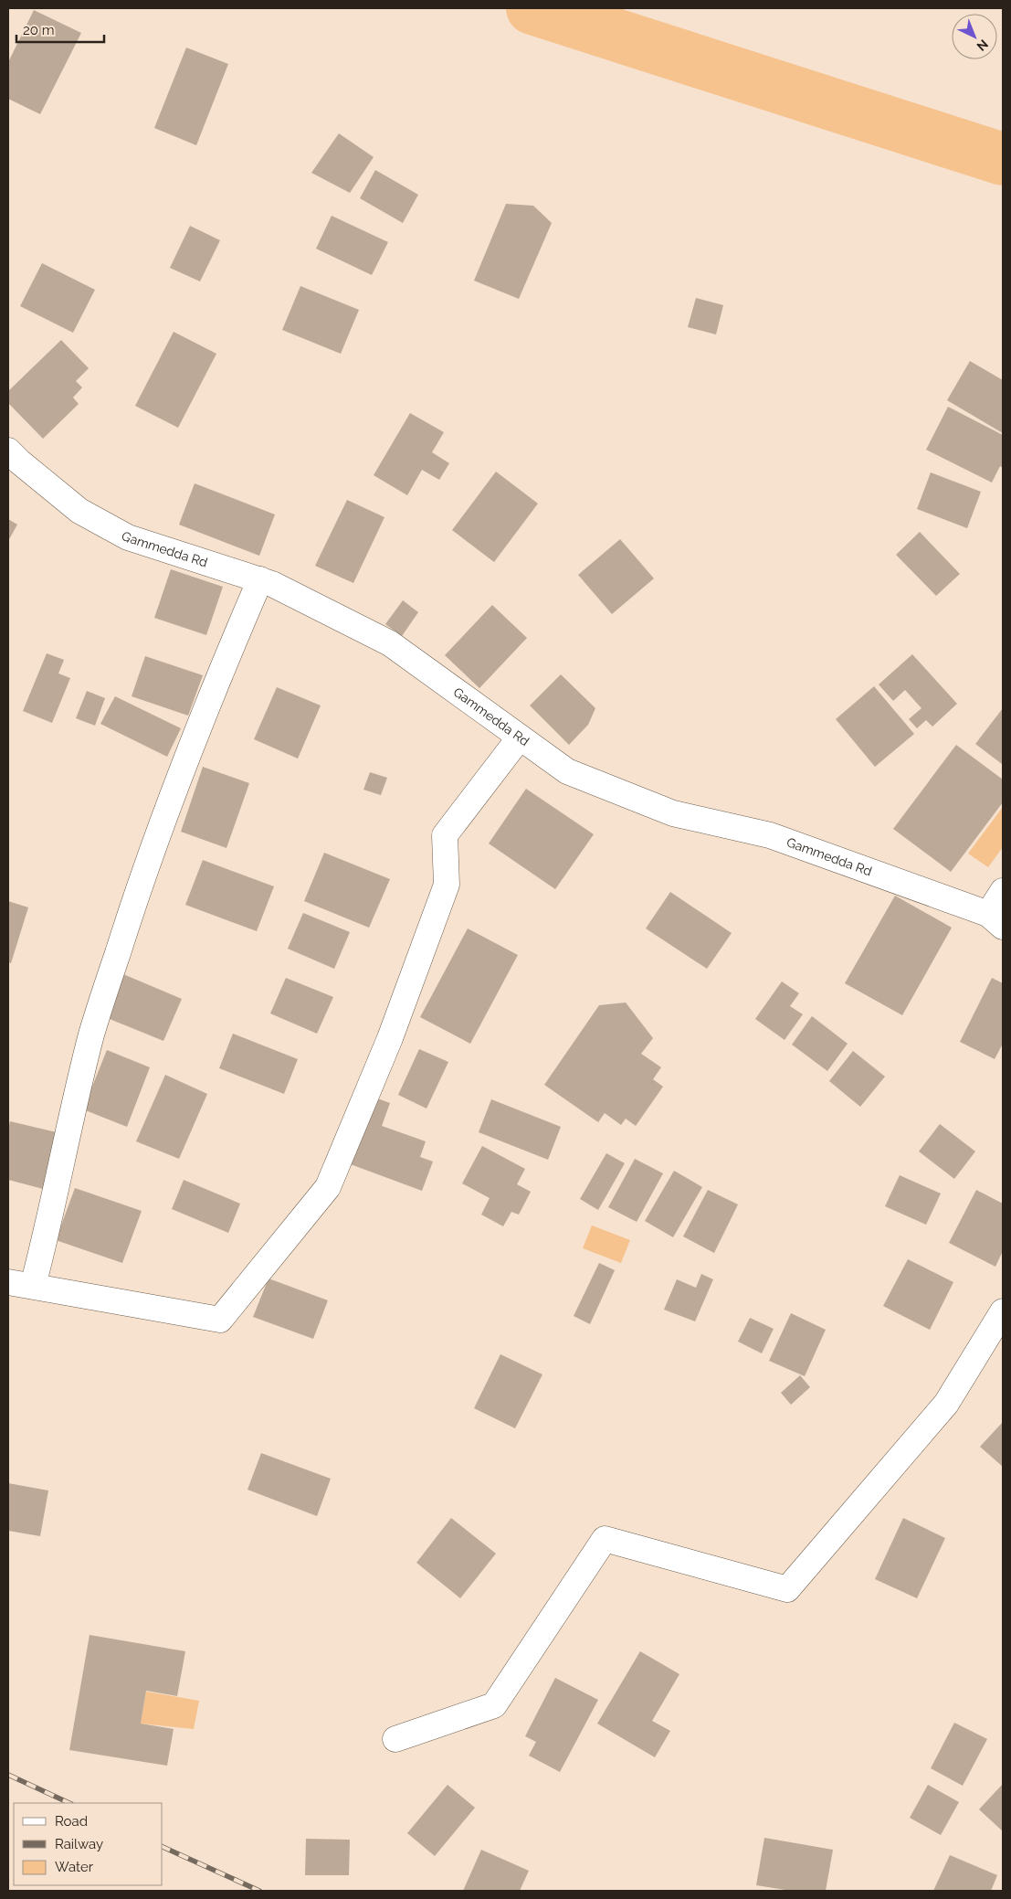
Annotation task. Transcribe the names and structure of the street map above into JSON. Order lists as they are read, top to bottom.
{
  "streets": {
    "street": ["Gammedda Rd"]
  },
  "legend": ["Road", "Railway", "Water"],
  "scale_bar": "20 m",
  "north": "bottom right"
}
